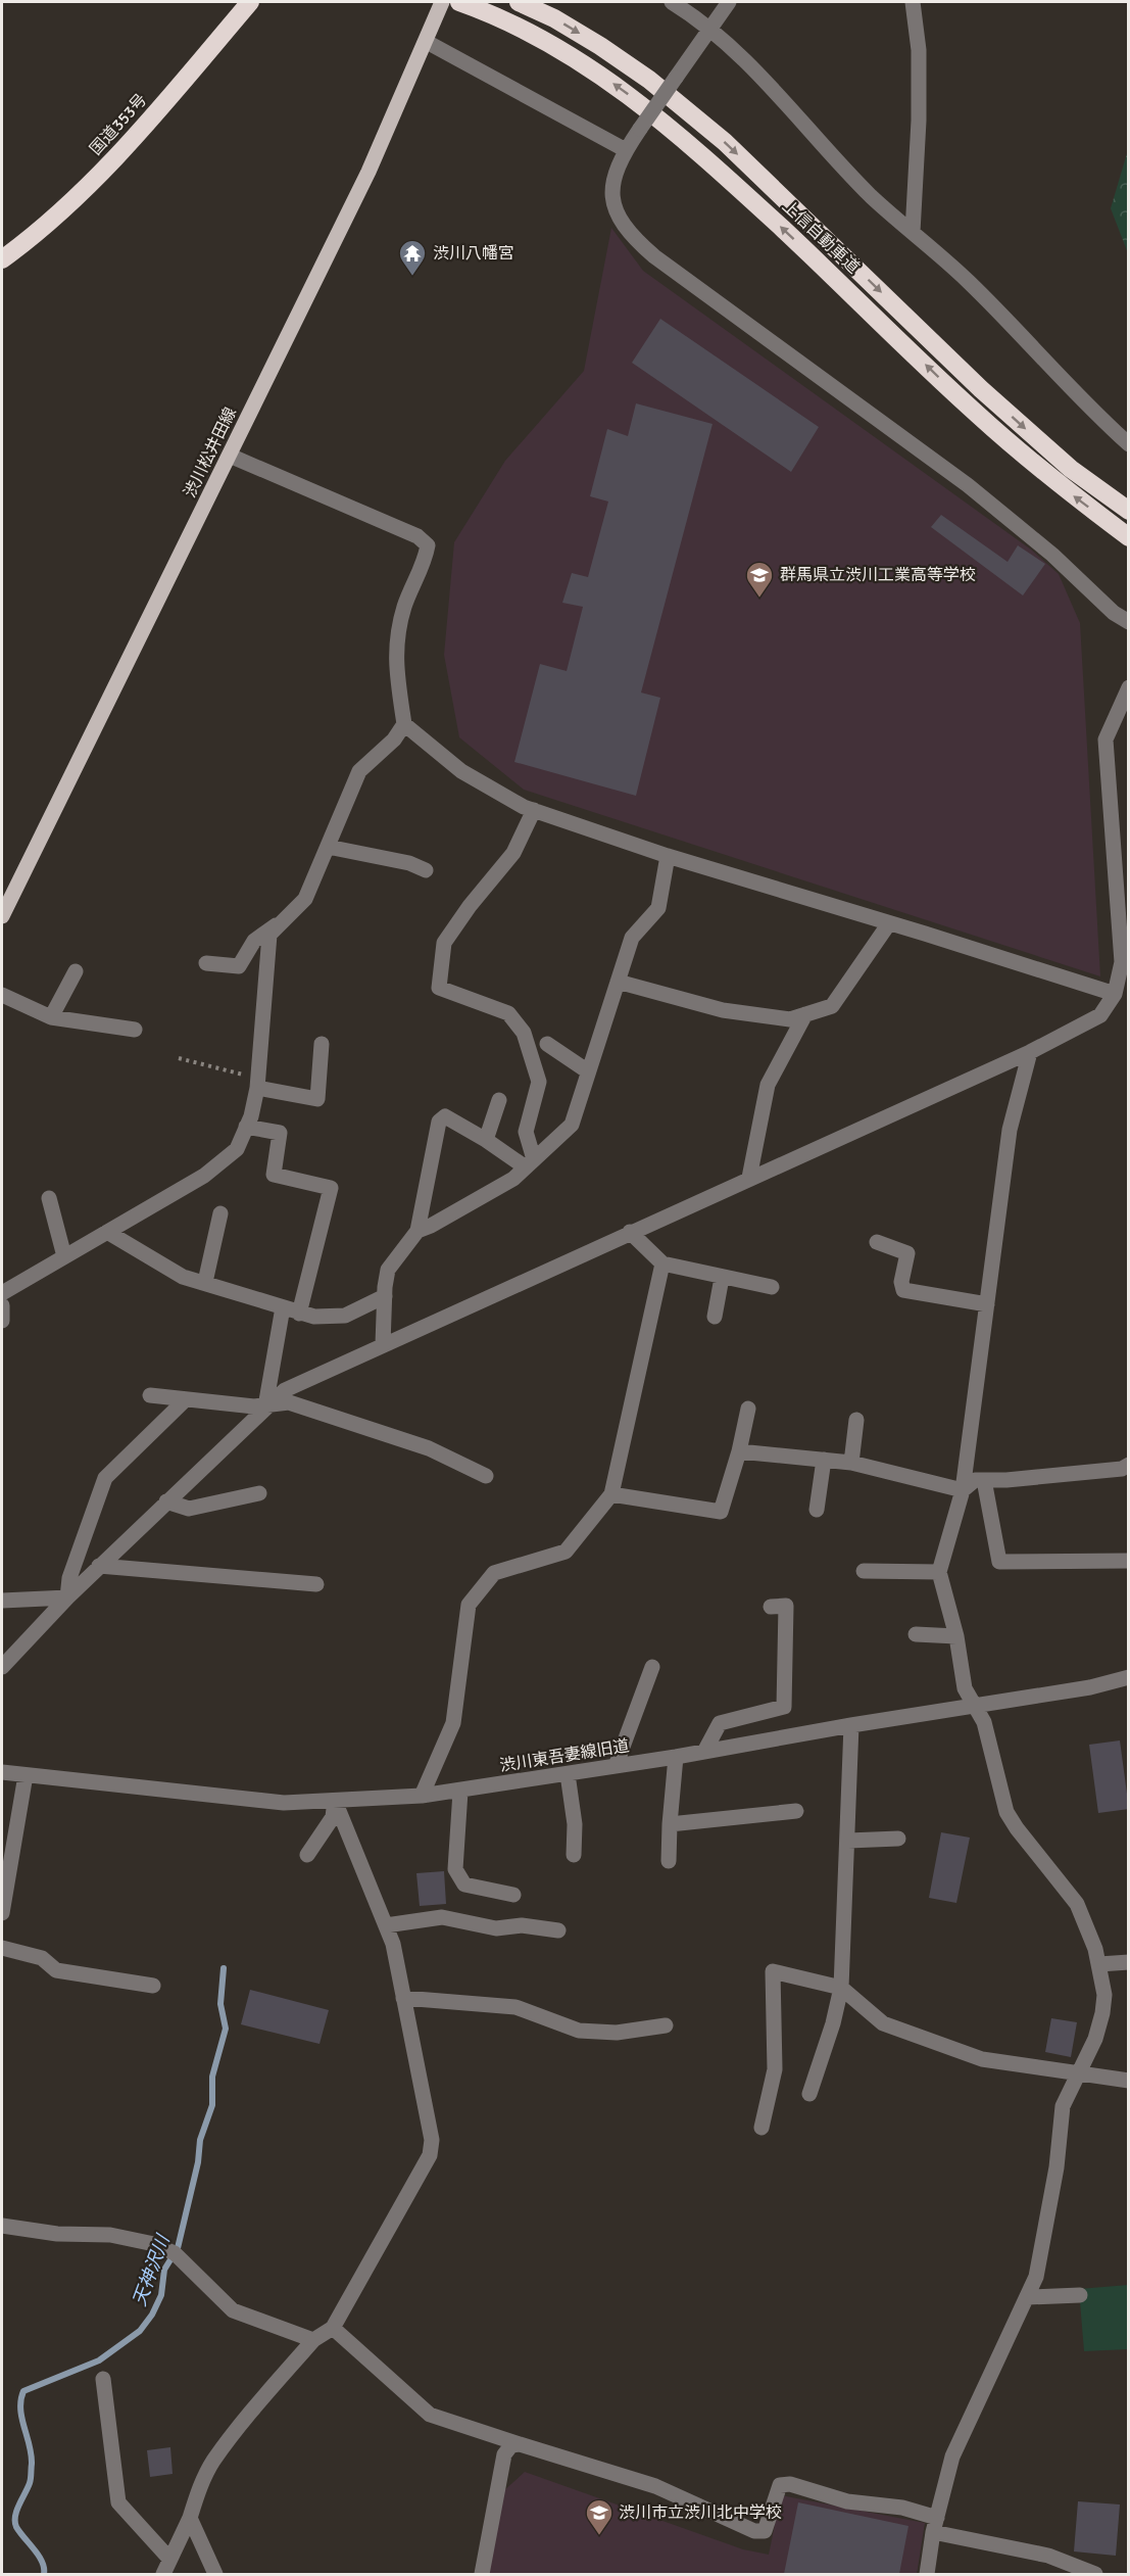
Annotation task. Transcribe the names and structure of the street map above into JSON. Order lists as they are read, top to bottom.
{
  "streets": {
    "highway": ["国道353号", "上信自動車道"],
    "main road": ["渋川松井田線"],
    "street": ["渋川東吾妻線旧道"]
  },
  "water": ["天神沢川"],
  "places": {
    "temple": ["渋川八幡宮"],
    "school or university": ["群馬県立渋川工業高等学校", "渋川市立渋川北中学校"]
  }
}
